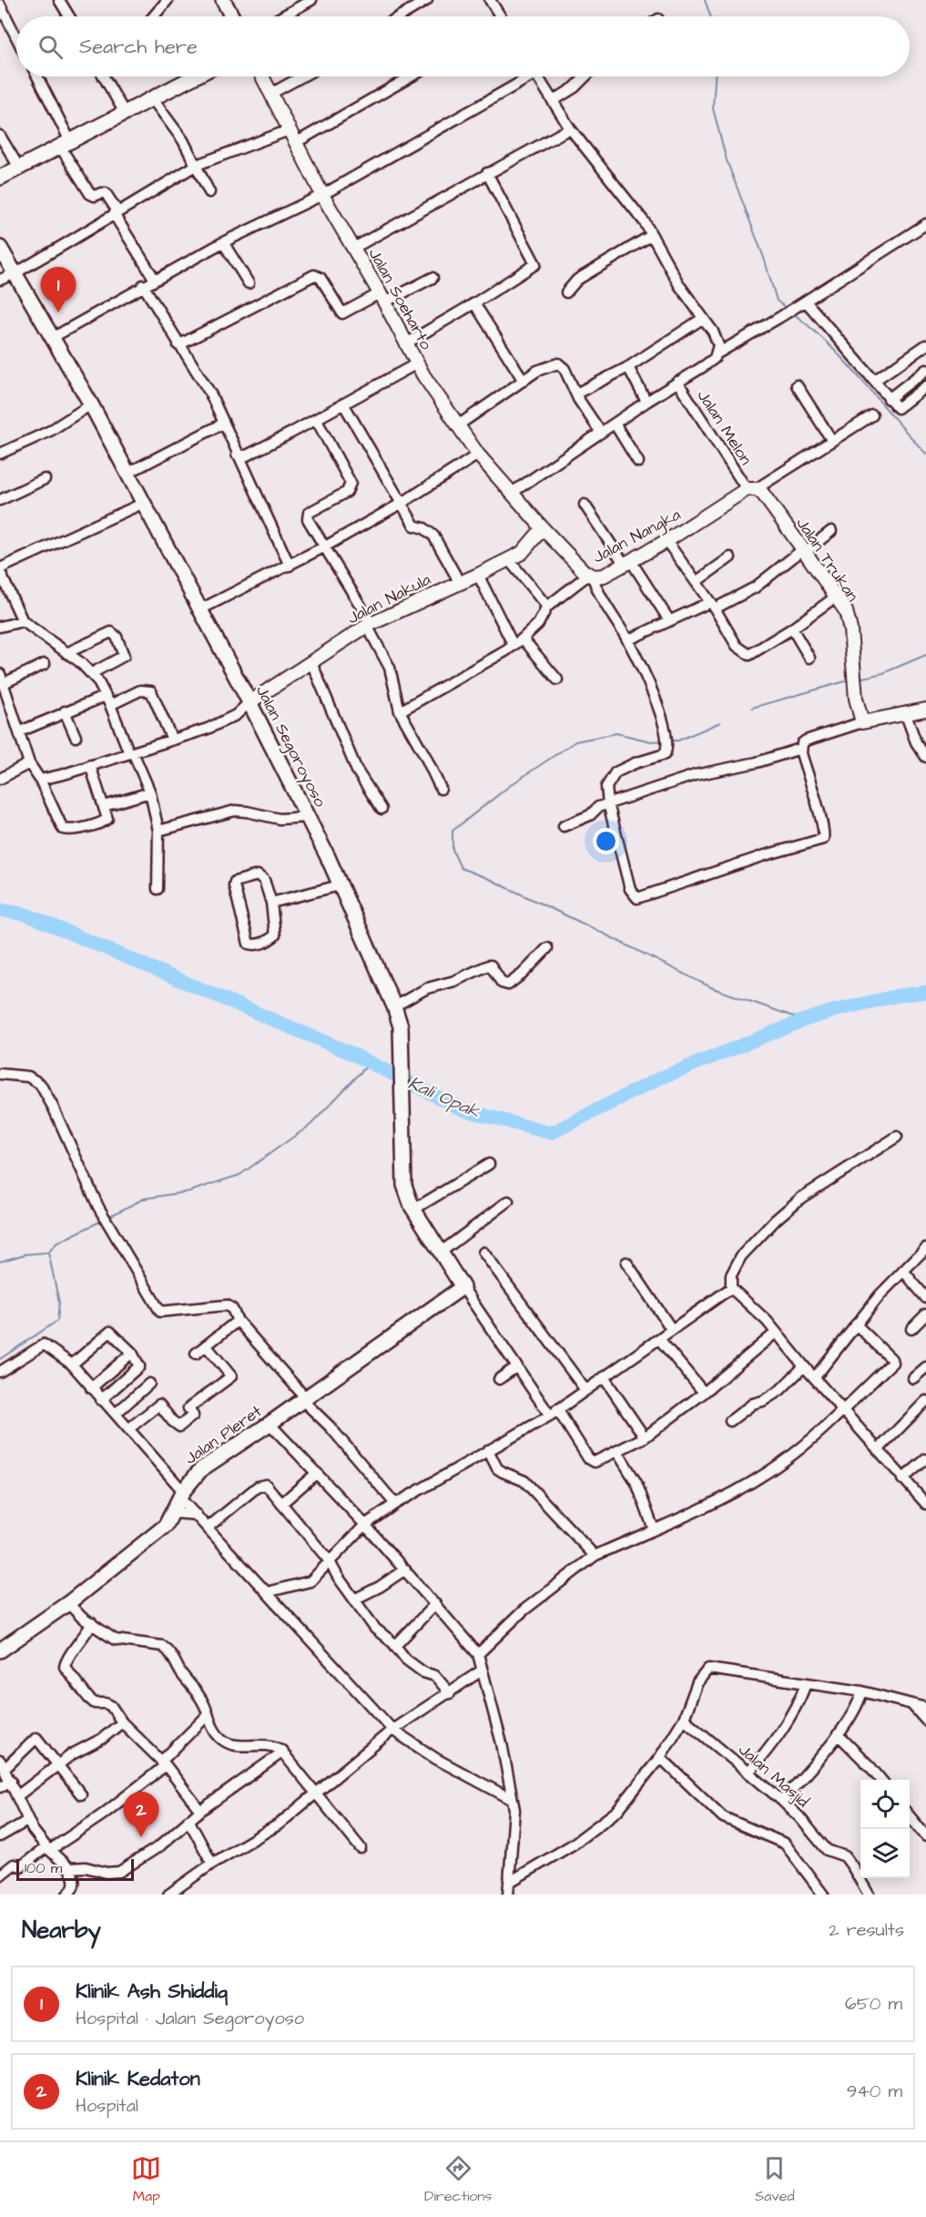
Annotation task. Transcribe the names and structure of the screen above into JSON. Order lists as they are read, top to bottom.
{
  "streets": {
    "main road": ["Jalan Segoroyoso", "Jalan Pleret"],
    "street": [
      "Jalan Soeharto",
      "Jalan Melon",
      "Jalan Nangka",
      "Jalan Trukan",
      "Jalan Nakula",
      "Jalan Masjid"
    ]
  },
  "crossings": [
    ["Jalan Soeharto", "Jalan Nangka"],
    ["Jalan Soeharto", "Jalan Nakula"],
    ["Jalan Melon", "Jalan Nangka"],
    ["Jalan Melon", "Jalan Trukan"],
    ["Jalan Nangka", "Jalan Trukan"],
    ["Jalan Nangka", "Jalan Nakula"],
    ["Jalan Nakula", "Jalan Segoroyoso"],
    ["Jalan Segoroyoso", "Jalan Pleret"]
  ],
  "water": ["Kali Opak"],
  "scale_bar": "100 m",
  "page": {
    "search": "Search here",
    "pins": ["1", "2"],
    "scale": "100 m",
    "heading": ["Nearby", "2 results"],
    "list": [
      {
        "mark": "1",
        "name": "Klinik Ash Shiddiq",
        "note": "Hospital · Jalan Segoroyoso",
        "value": "650 m"
      },
      {
        "mark": "2",
        "name": "Klinik Kedaton",
        "note": "Hospital",
        "value": "940 m"
      }
    ],
    "nav": ["Map", "Directions", "Saved"]
  }
}
